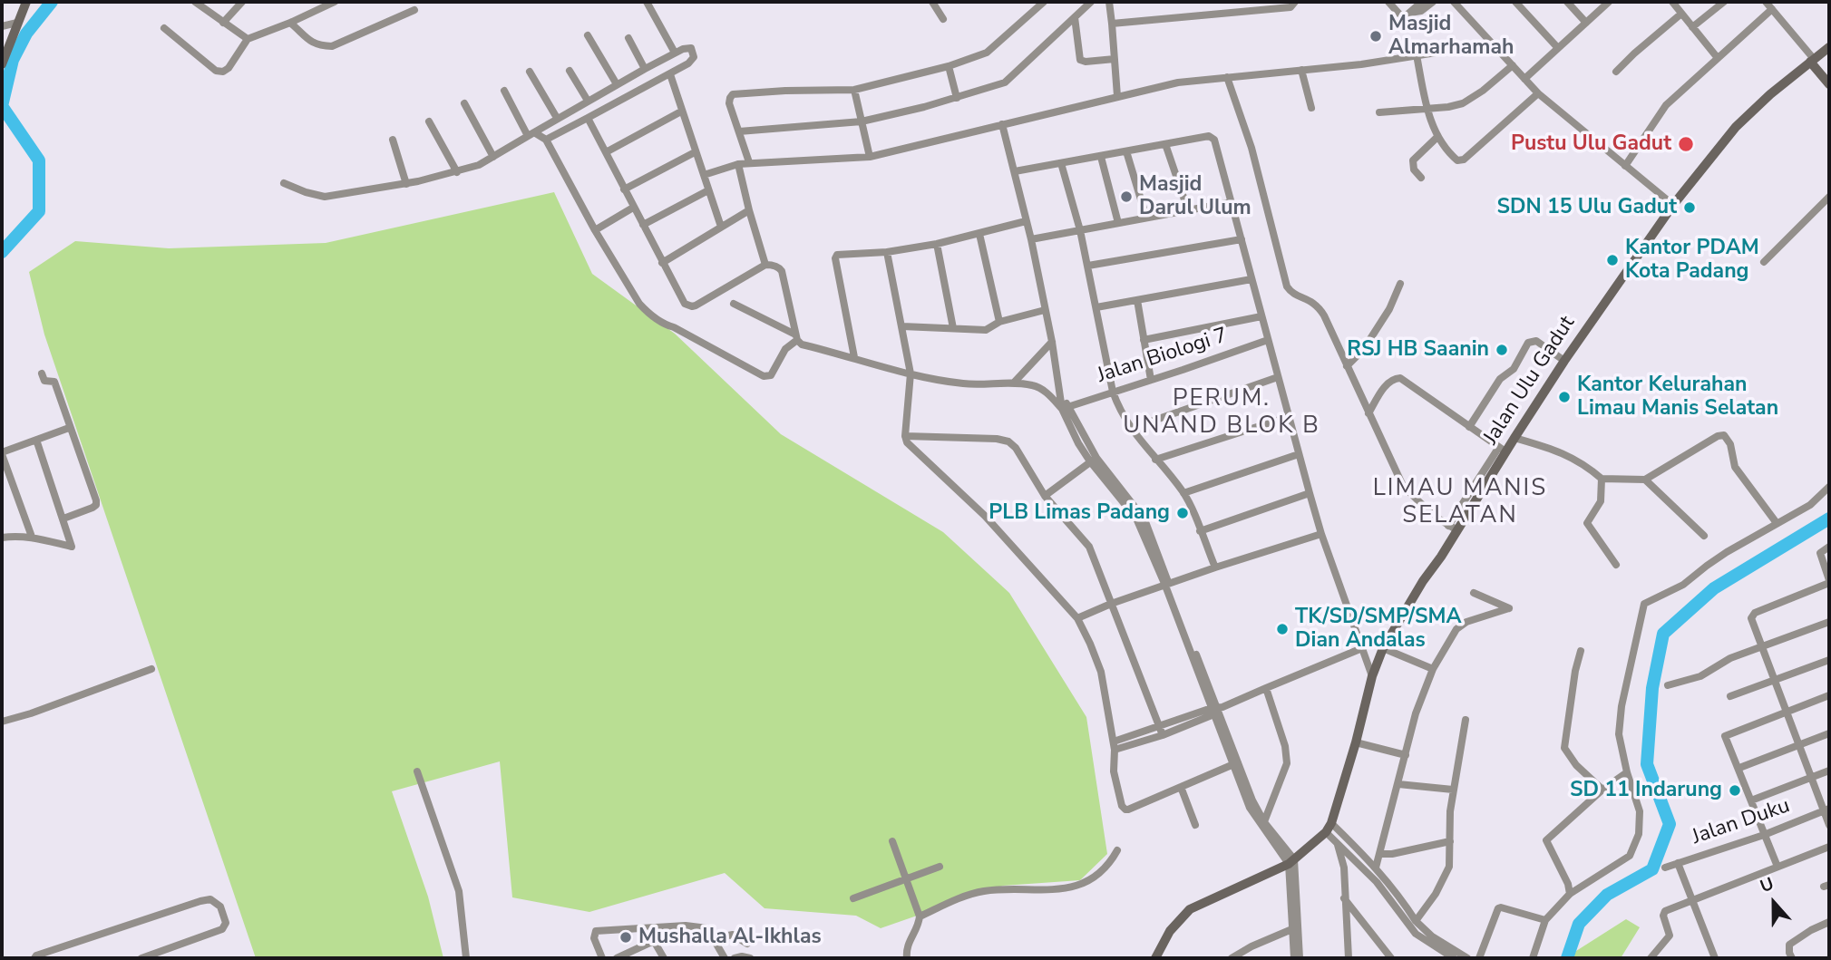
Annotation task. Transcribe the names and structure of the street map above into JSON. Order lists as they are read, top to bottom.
{
  "streets": {
    "street": ["Jalan Biologi 7", "Jalan Ulu Gadut", "Jalan Duku"]
  },
  "districts": ["PERUM. UNAND BLOK B", "LIMAU MANIS SELATAN"],
  "places": [
    "Masjid Almarhamah",
    "Pustu Ulu Gadut",
    "Masjid Darul Ulum",
    "SDN 15 Ulu Gadut",
    "Kantor PDAM Kota Padang",
    "RSJ HB Saanin",
    "Kantor Kelurahan Limau Manis Selatan",
    "PLB Limas Padang",
    "TK/SD/SMP/SMA Dian Andalas",
    "SD 11 Indarung",
    "Mushalla Al-Ikhlas"
  ],
  "north": "top"
}
